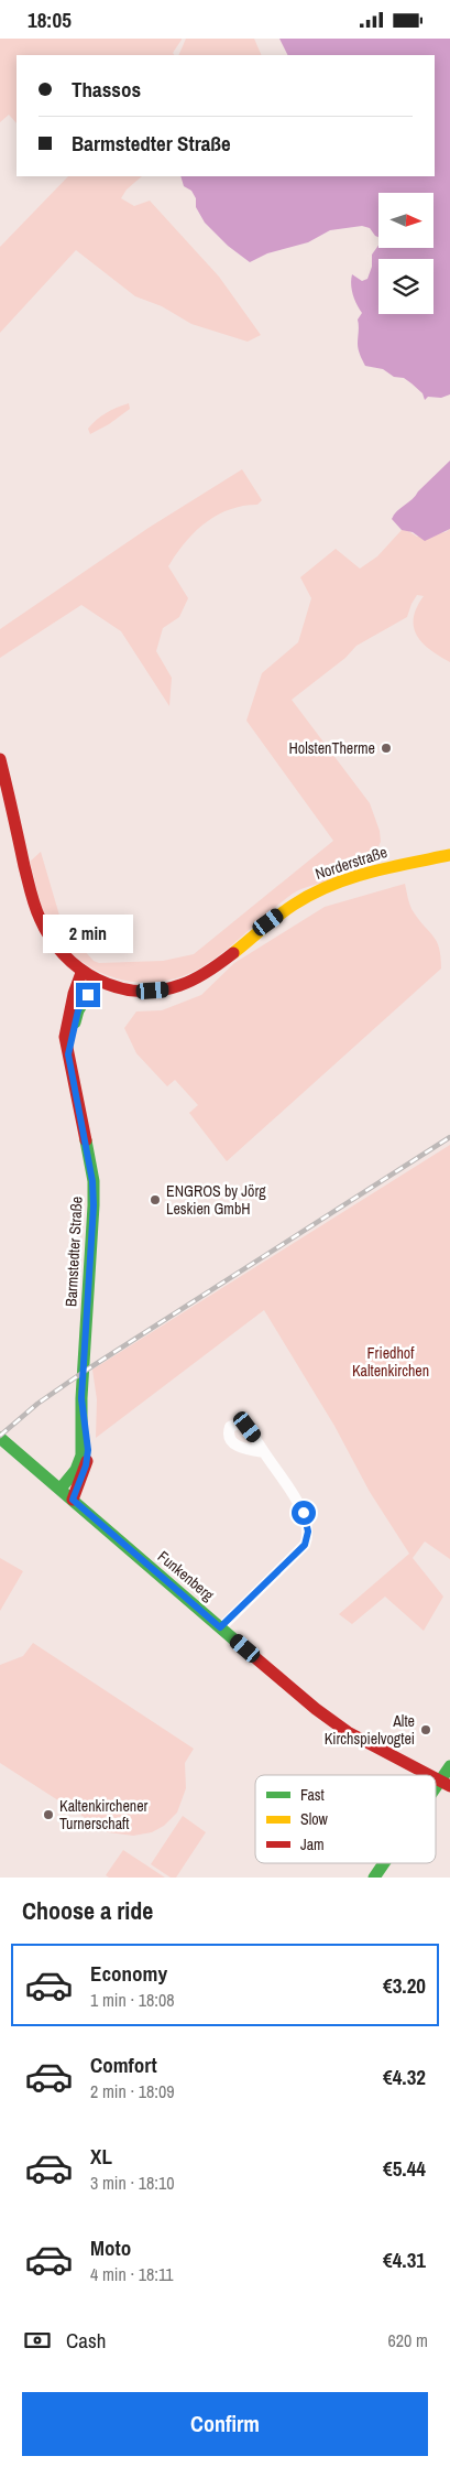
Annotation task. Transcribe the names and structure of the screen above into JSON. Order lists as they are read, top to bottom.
{
  "streets": {
    "street": ["Norderstraße", "Barmstedter Straße", "Funkenberg"]
  },
  "crossings": [
    ["Norderstraße", "Barmstedter Straße"],
    ["Barmstedter Straße", "Funkenberg"]
  ],
  "parks": ["Friedhof Kaltenkirchen"],
  "places": [
    "HolstenTherme",
    "ENGROS by Jörg Leskien GmbH",
    "Alte Kirchspielvogtei",
    "Kaltenkirchener Turnerschaft"
  ],
  "legend": ["Fast", "Slow", "Jam"],
  "north": "right",
  "page": {
    "status": "18:05",
    "banner": ["Thassos", "Barmstedter Straße"],
    "bubble": "2 min",
    "heading": "Choose a ride",
    "list": [
      {
        "name": "Economy",
        "note": "1 min · 18:08",
        "value": "€3.20"
      },
      {
        "name": "Comfort",
        "note": "2 min · 18:09",
        "value": "€4.32"
      },
      {
        "name": "XL",
        "note": "3 min · 18:10",
        "value": "€5.44"
      },
      {
        "name": "Moto",
        "note": "4 min · 18:11",
        "value": "€4.31"
      }
    ],
    "pay": ["Cash", "620 m"],
    "buttons": "Confirm"
  }
}
